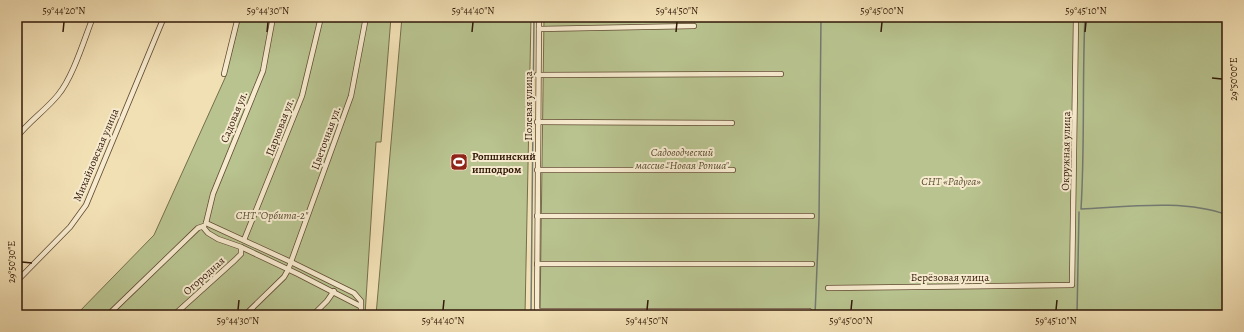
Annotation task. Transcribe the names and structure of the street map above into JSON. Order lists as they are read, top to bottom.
{
  "streets": {
    "street": [
      "Полевая улица",
      "Садовая ул.",
      "Парковая ул.",
      "Цветочная ул.",
      "Окружная улица",
      "Михайловская улица",
      "Огородная",
      "Берёзовая улица"
    ]
  },
  "crossings": [
    ["Окружная улица", "Берёзовая улица"]
  ],
  "parks": ["Садоводческий массив \"Новая Ропша\"", "СНТ «Радуга»", "СНТ \"Орбита-2\""],
  "places": {
    "sports": ["Ропшинский ипподром"]
  },
  "coordinates": [
    "59°44'20\"N",
    "59°44'30\"N",
    "59°44'40\"N",
    "59°44'50\"N",
    "59°45'00\"N",
    "59°45'10\"N",
    "29°50'00\"E",
    "29°50'30\"E"
  ]
}
